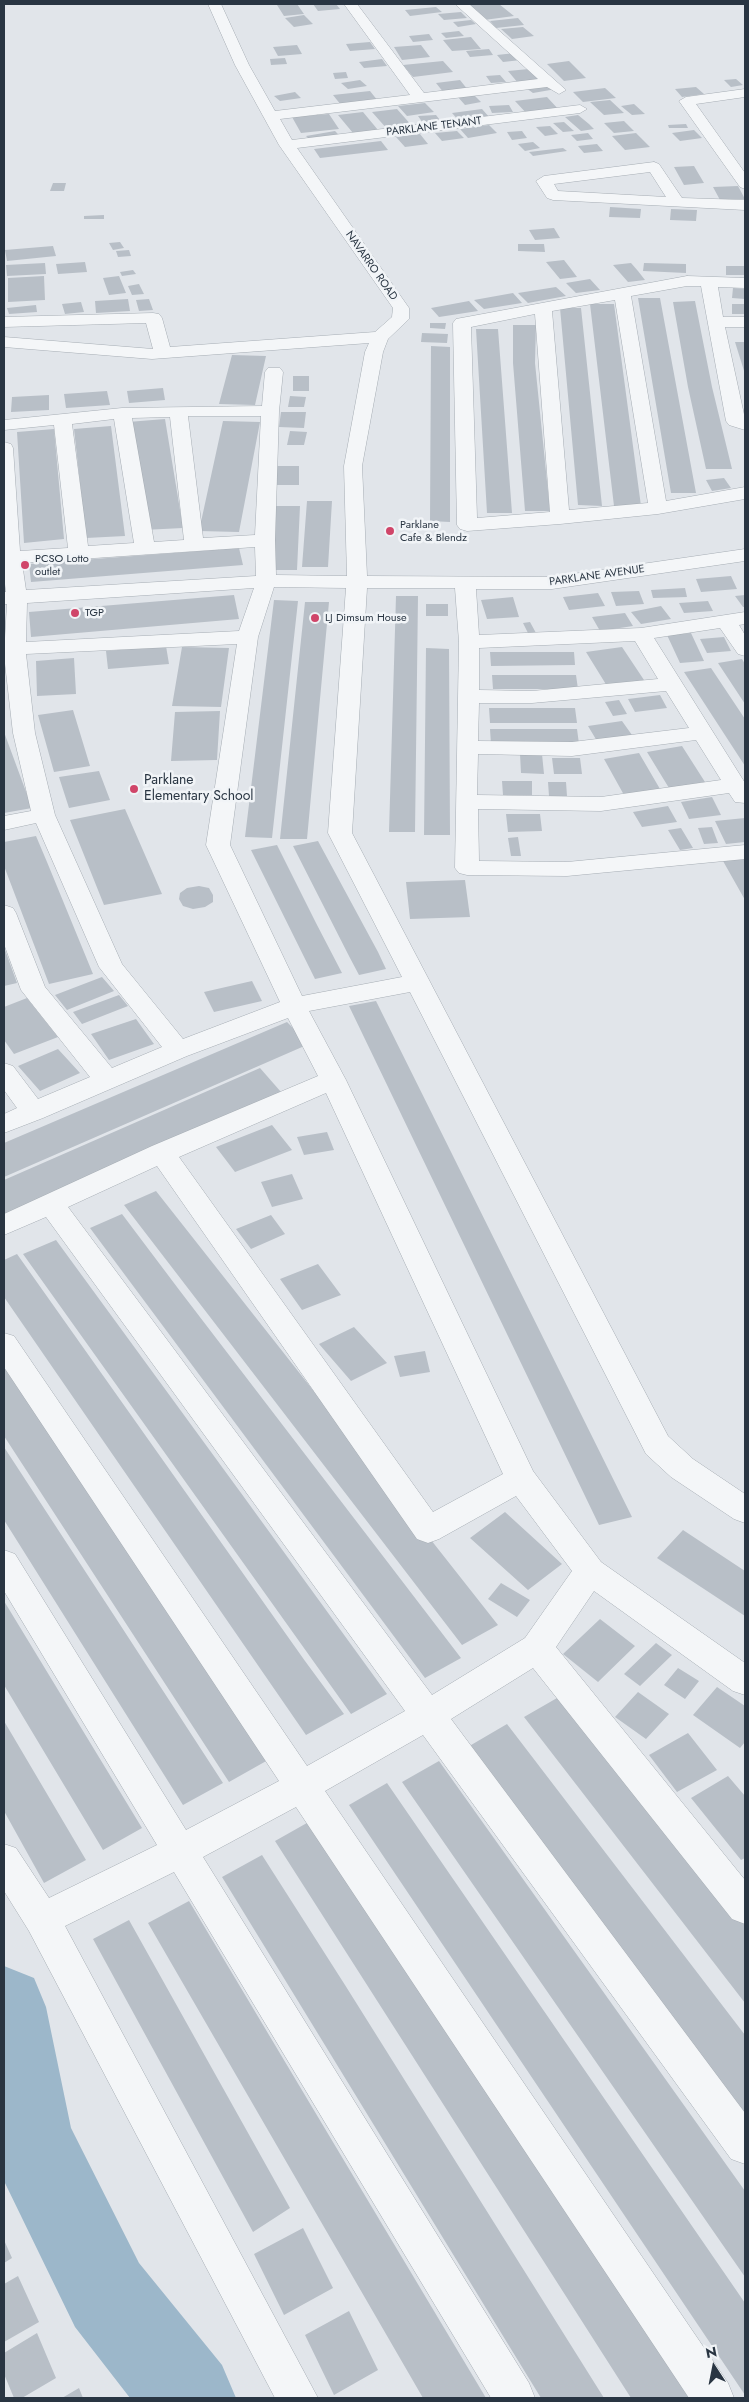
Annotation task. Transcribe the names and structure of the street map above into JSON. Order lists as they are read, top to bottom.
{
  "streets": {
    "street": ["PARKLANE TENANT", "NAVARRO ROAD", "PARKLANE AVENUE"]
  },
  "crossings": [
    ["PARKLANE TENANT", "NAVARRO ROAD"]
  ],
  "places": [
    "Parklane Cafe & Blendz",
    "PCSO Lotto outlet",
    "TGP",
    "LJ Dimsum House",
    "Parklane Elementary School"
  ],
  "north": "top"
}
